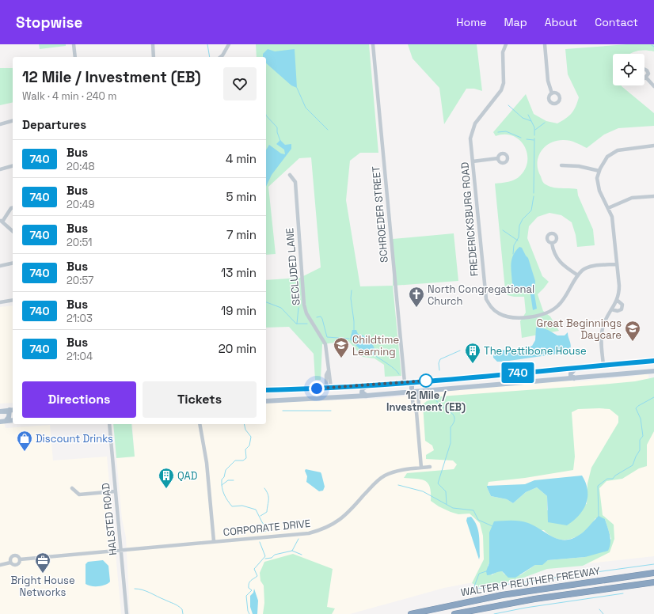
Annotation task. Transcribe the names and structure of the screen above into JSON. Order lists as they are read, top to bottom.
{
  "streets": {
    "highway": ["WALTER P REUTHER FREEWAY"],
    "street": [
      "SCHROEDER STREET",
      "FREDERICKSBURG ROAD",
      "SECLUDED LANE",
      "HALSTED ROAD",
      "CORPORATE DRIVE"
    ]
  },
  "crossings": [
    ["HALSTED ROAD", "CORPORATE DRIVE"]
  ],
  "places": {
    "church": ["North Congregational Church"],
    "school or university": ["Great Beginnings Daycare", "Childtime Learning"],
    "building": ["The Pettibone House", "QAD"],
    "other": ["12 Mile / Investment (EB)"],
    "shop": ["Discount Drinks"],
    "office": ["Bright House Networks"]
  },
  "lines": ["bus line 740"],
  "page": {
    "header": "Stopwise",
    "nav": [
      "Home",
      "Map",
      "About",
      "Contact"
    ],
    "on_map": "740",
    "heading": [
      ["12 Mile / Investment (EB)", "Walk · 4 min · 240 m"],
      "Departures"
    ],
    "list": [
      {
        "mark": "740",
        "name": "Bus",
        "note": "20:48",
        "value": "4 min"
      },
      {
        "mark": "740",
        "name": "Bus",
        "note": "20:49",
        "value": "5 min"
      },
      {
        "mark": "740",
        "name": "Bus",
        "note": "20:51",
        "value": "7 min"
      },
      {
        "mark": "740",
        "name": "Bus",
        "note": "20:57",
        "value": "13 min"
      },
      {
        "mark": "740",
        "name": "Bus",
        "note": "21:03",
        "value": "19 min"
      },
      {
        "mark": "740",
        "name": "Bus",
        "note": "21:04",
        "value": "20 min"
      }
    ],
    "buttons": ["Directions", "Tickets"]
  }
}
